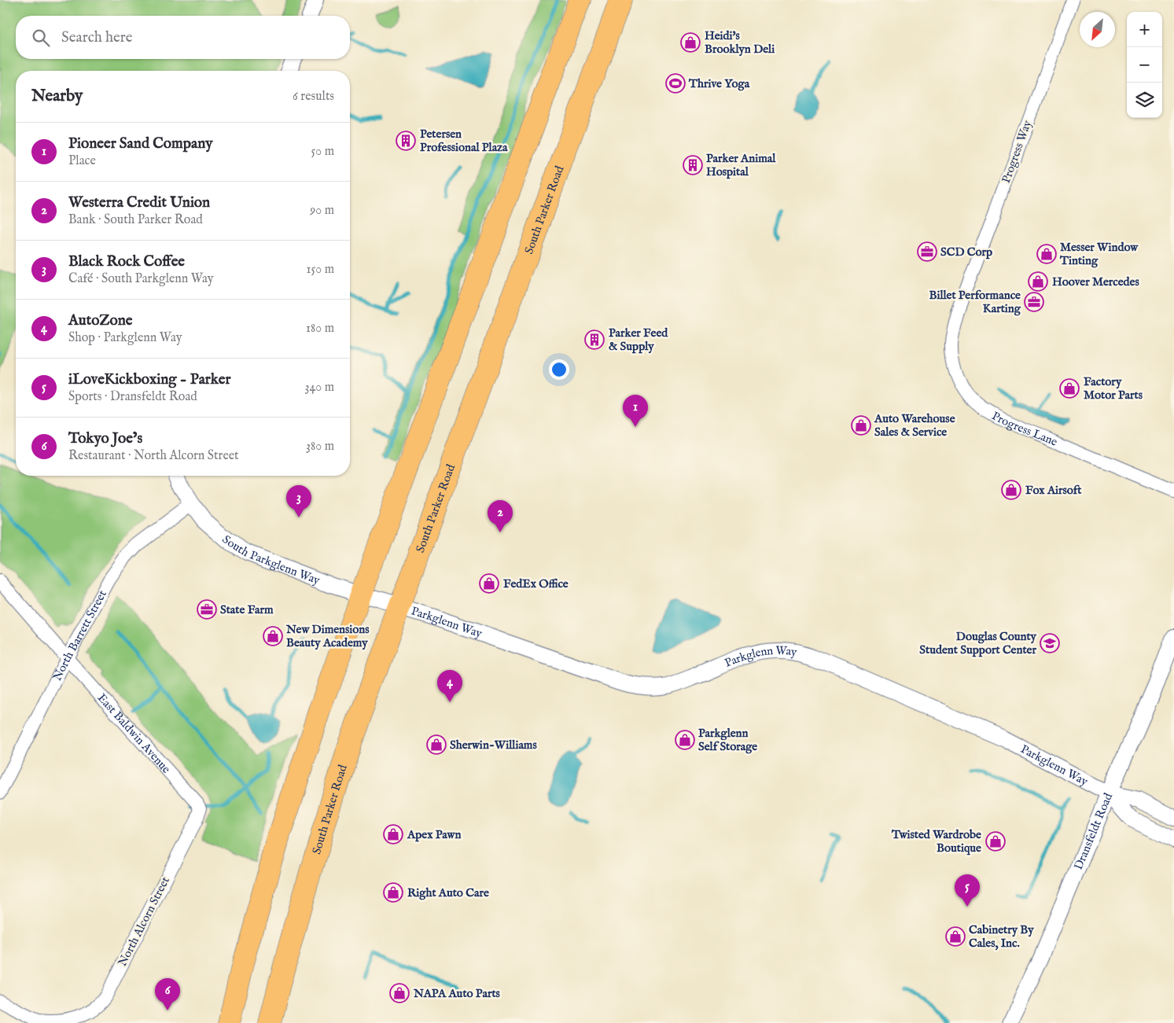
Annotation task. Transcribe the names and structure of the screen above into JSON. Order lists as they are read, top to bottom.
{
  "streets": {
    "highway": ["South Parker Road"],
    "street": [
      "Progress Way",
      "Progress Lane",
      "South Parkglenn Way",
      "Parkglenn Way",
      "North Barrett Street",
      "East Baldwin Avenue",
      "Dransfeldt Road",
      "North Alcorn Street"
    ]
  },
  "crossings": [
    ["Progress Way", "Progress Lane"],
    ["South Parker Road", "South Parkglenn Way"],
    ["South Parker Road", "Parkglenn Way"],
    ["South Parkglenn Way", "Parkglenn Way"],
    ["South Parkglenn Way", "North Barrett Street"],
    ["Parkglenn Way", "Dransfeldt Road"],
    ["North Barrett Street", "East Baldwin Avenue"],
    ["East Baldwin Avenue", "North Alcorn Street"]
  ],
  "places": {
    "shop": [
      "Heidi's Brooklyn Deli",
      "Messer Window Tinting",
      "Hoover Mercedes",
      "Factory Motor Parts",
      "Auto Warehouse Sales & Service",
      "Fox Airsoft",
      "FedEx Office",
      "New Dimensions Beauty Academy",
      "Parkglenn Self Storage",
      "Sherwin-Williams",
      "Apex Pawn",
      "Twisted Wardrobe Boutique",
      "Right Auto Care",
      "Cabinetry By Cales, Inc.",
      "NAPA Auto Parts"
    ],
    "sports": ["Thrive Yoga"],
    "building": ["Petersen Professional Plaza", "Parker Animal Hospital", "Parker Feed & Supply"],
    "office": ["SCD Corp", "Billet Performance Karting", "State Farm"],
    "school or university": ["Douglas County Student Support Center"]
  },
  "north": "bottom left",
  "page": {
    "map_buttons": ["+", "−"],
    "search": "Search here",
    "heading": ["Nearby", "6 results"],
    "list": [
      {
        "mark": "1",
        "name": "Pioneer Sand Company",
        "note": "Place",
        "value": "50 m"
      },
      {
        "mark": "2",
        "name": "Westerra Credit Union",
        "note": "Bank · South Parker Road",
        "value": "90 m"
      },
      {
        "mark": "3",
        "name": "Black Rock Coffee",
        "note": "Café · South Parkglenn Way",
        "value": "150 m"
      },
      {
        "mark": "4",
        "name": "AutoZone",
        "note": "Shop · Parkglenn Way",
        "value": "180 m"
      },
      {
        "mark": "5",
        "name": "iLoveKickboxing - Parker",
        "note": "Sports · Dransfeldt Road",
        "value": "340 m"
      },
      {
        "mark": "6",
        "name": "Tokyo Joe’s",
        "note": "Restaurant · North Alcorn Street",
        "value": "380 m"
      }
    ],
    "pins": [
      "1",
      "3",
      "2",
      "4",
      "5",
      "6"
    ]
  }
}
